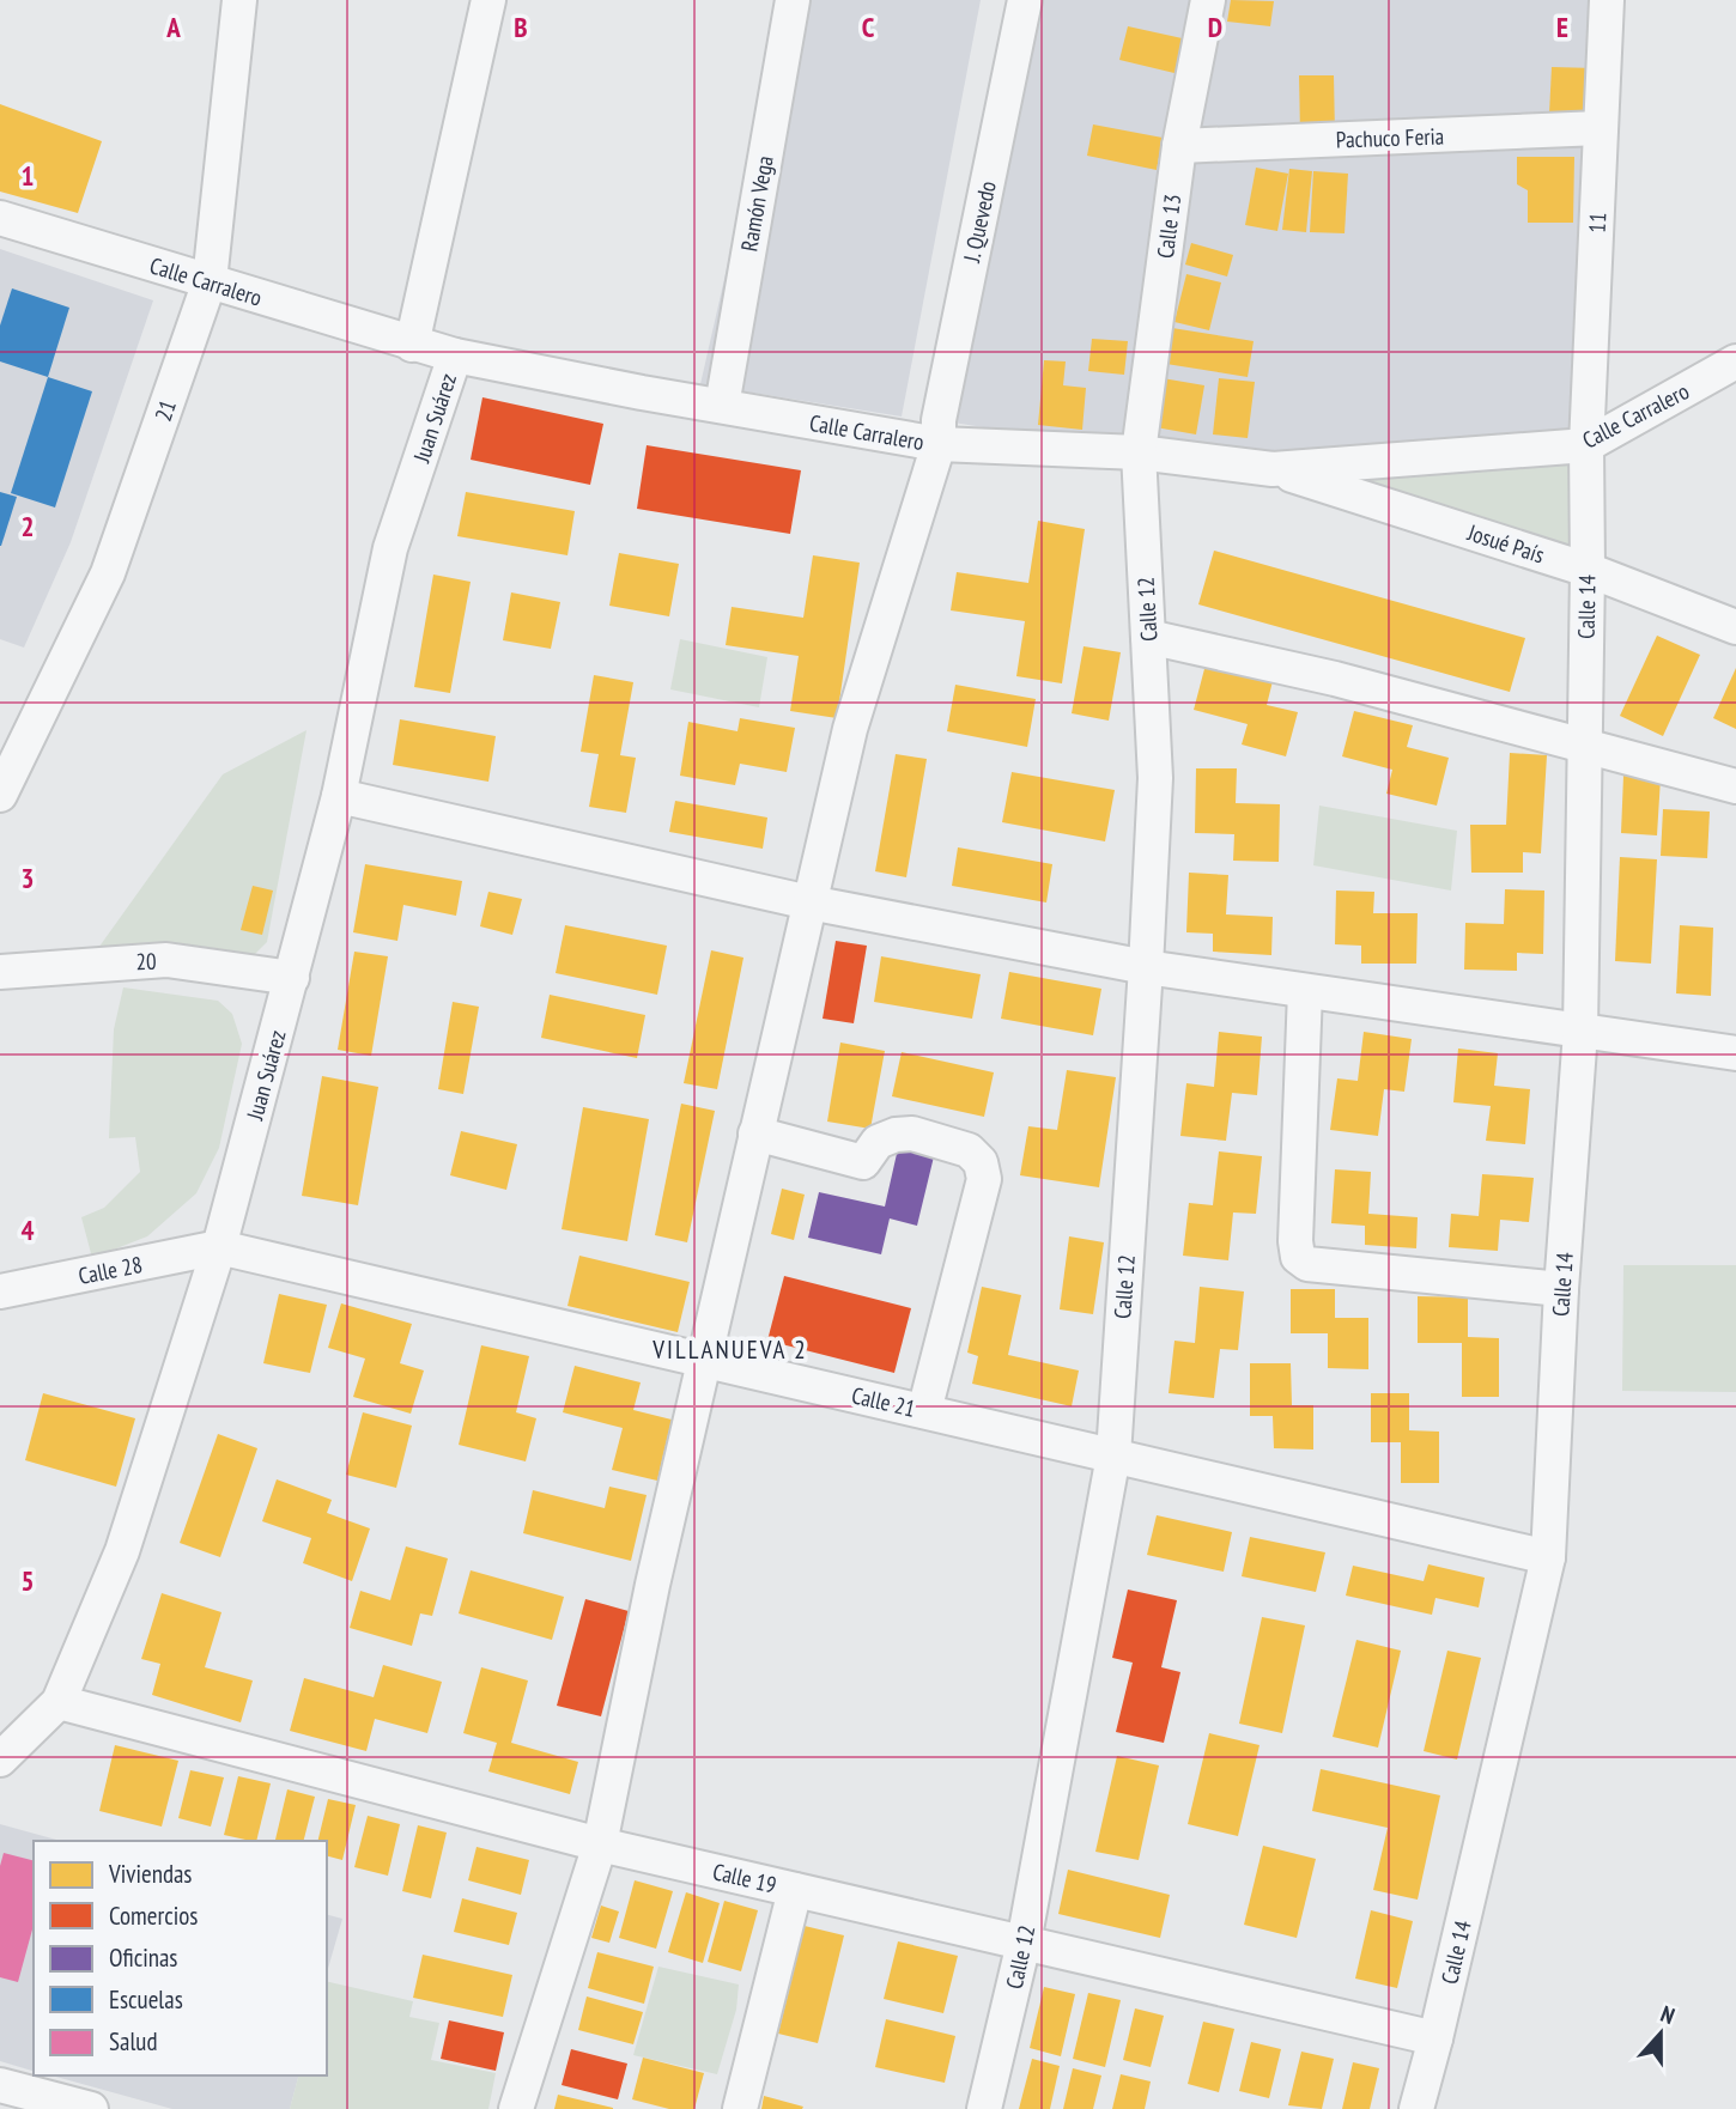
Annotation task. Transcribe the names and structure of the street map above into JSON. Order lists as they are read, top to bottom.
{
  "streets": {
    "street": [
      "Pachuco Feria",
      "Ramón Vega",
      "J. Quevedo",
      "11",
      "Calle 13",
      "Calle Carralero",
      "21",
      "Juan Suárez",
      "Josué País",
      "Calle 14",
      "Calle 12",
      "20",
      "Calle 28",
      "Calle 21",
      "Calle 19"
    ]
  },
  "crossings": [
    ["Pachuco Feria", "11"],
    ["Pachuco Feria", "Calle 13"],
    ["Ramón Vega", "Calle Carralero"],
    ["J. Quevedo", "Calle Carralero"],
    ["J. Quevedo", "Calle 21"],
    ["J. Quevedo", "Calle 19"],
    ["11", "Calle Carralero"],
    ["11", "Calle 14"],
    ["Calle 13", "Calle Carralero"],
    ["Calle 13", "Calle 12"],
    ["Calle Carralero", "21"],
    ["Calle Carralero", "Juan Suárez"],
    ["Calle Carralero", "Josué País"],
    ["Calle Carralero", "Calle 14"],
    ["Calle Carralero", "Calle 12"],
    ["Juan Suárez", "20"],
    ["Juan Suárez", "Calle 28"],
    ["Juan Suárez", "Calle 21"],
    ["Juan Suárez", "Calle 19"],
    ["Josué País", "Calle 14"],
    ["Calle 14", "Calle 21"],
    ["Calle 14", "Calle 19"],
    ["Calle 12", "Calle 21"],
    ["Calle 12", "Calle 19"],
    ["Calle 28", "Calle 21"]
  ],
  "districts": ["VILLANUEVA 2"],
  "legend": [
    "Viviendas",
    "Comercios",
    "Oficinas",
    "Escuelas",
    "Salud"
  ],
  "north": "top",
  "grid": {
    "columns": [
      "A",
      "B",
      "C",
      "D",
      "E"
    ],
    "rows": [
      "1",
      "2",
      "3",
      "4",
      "5"
    ]
  }
}
